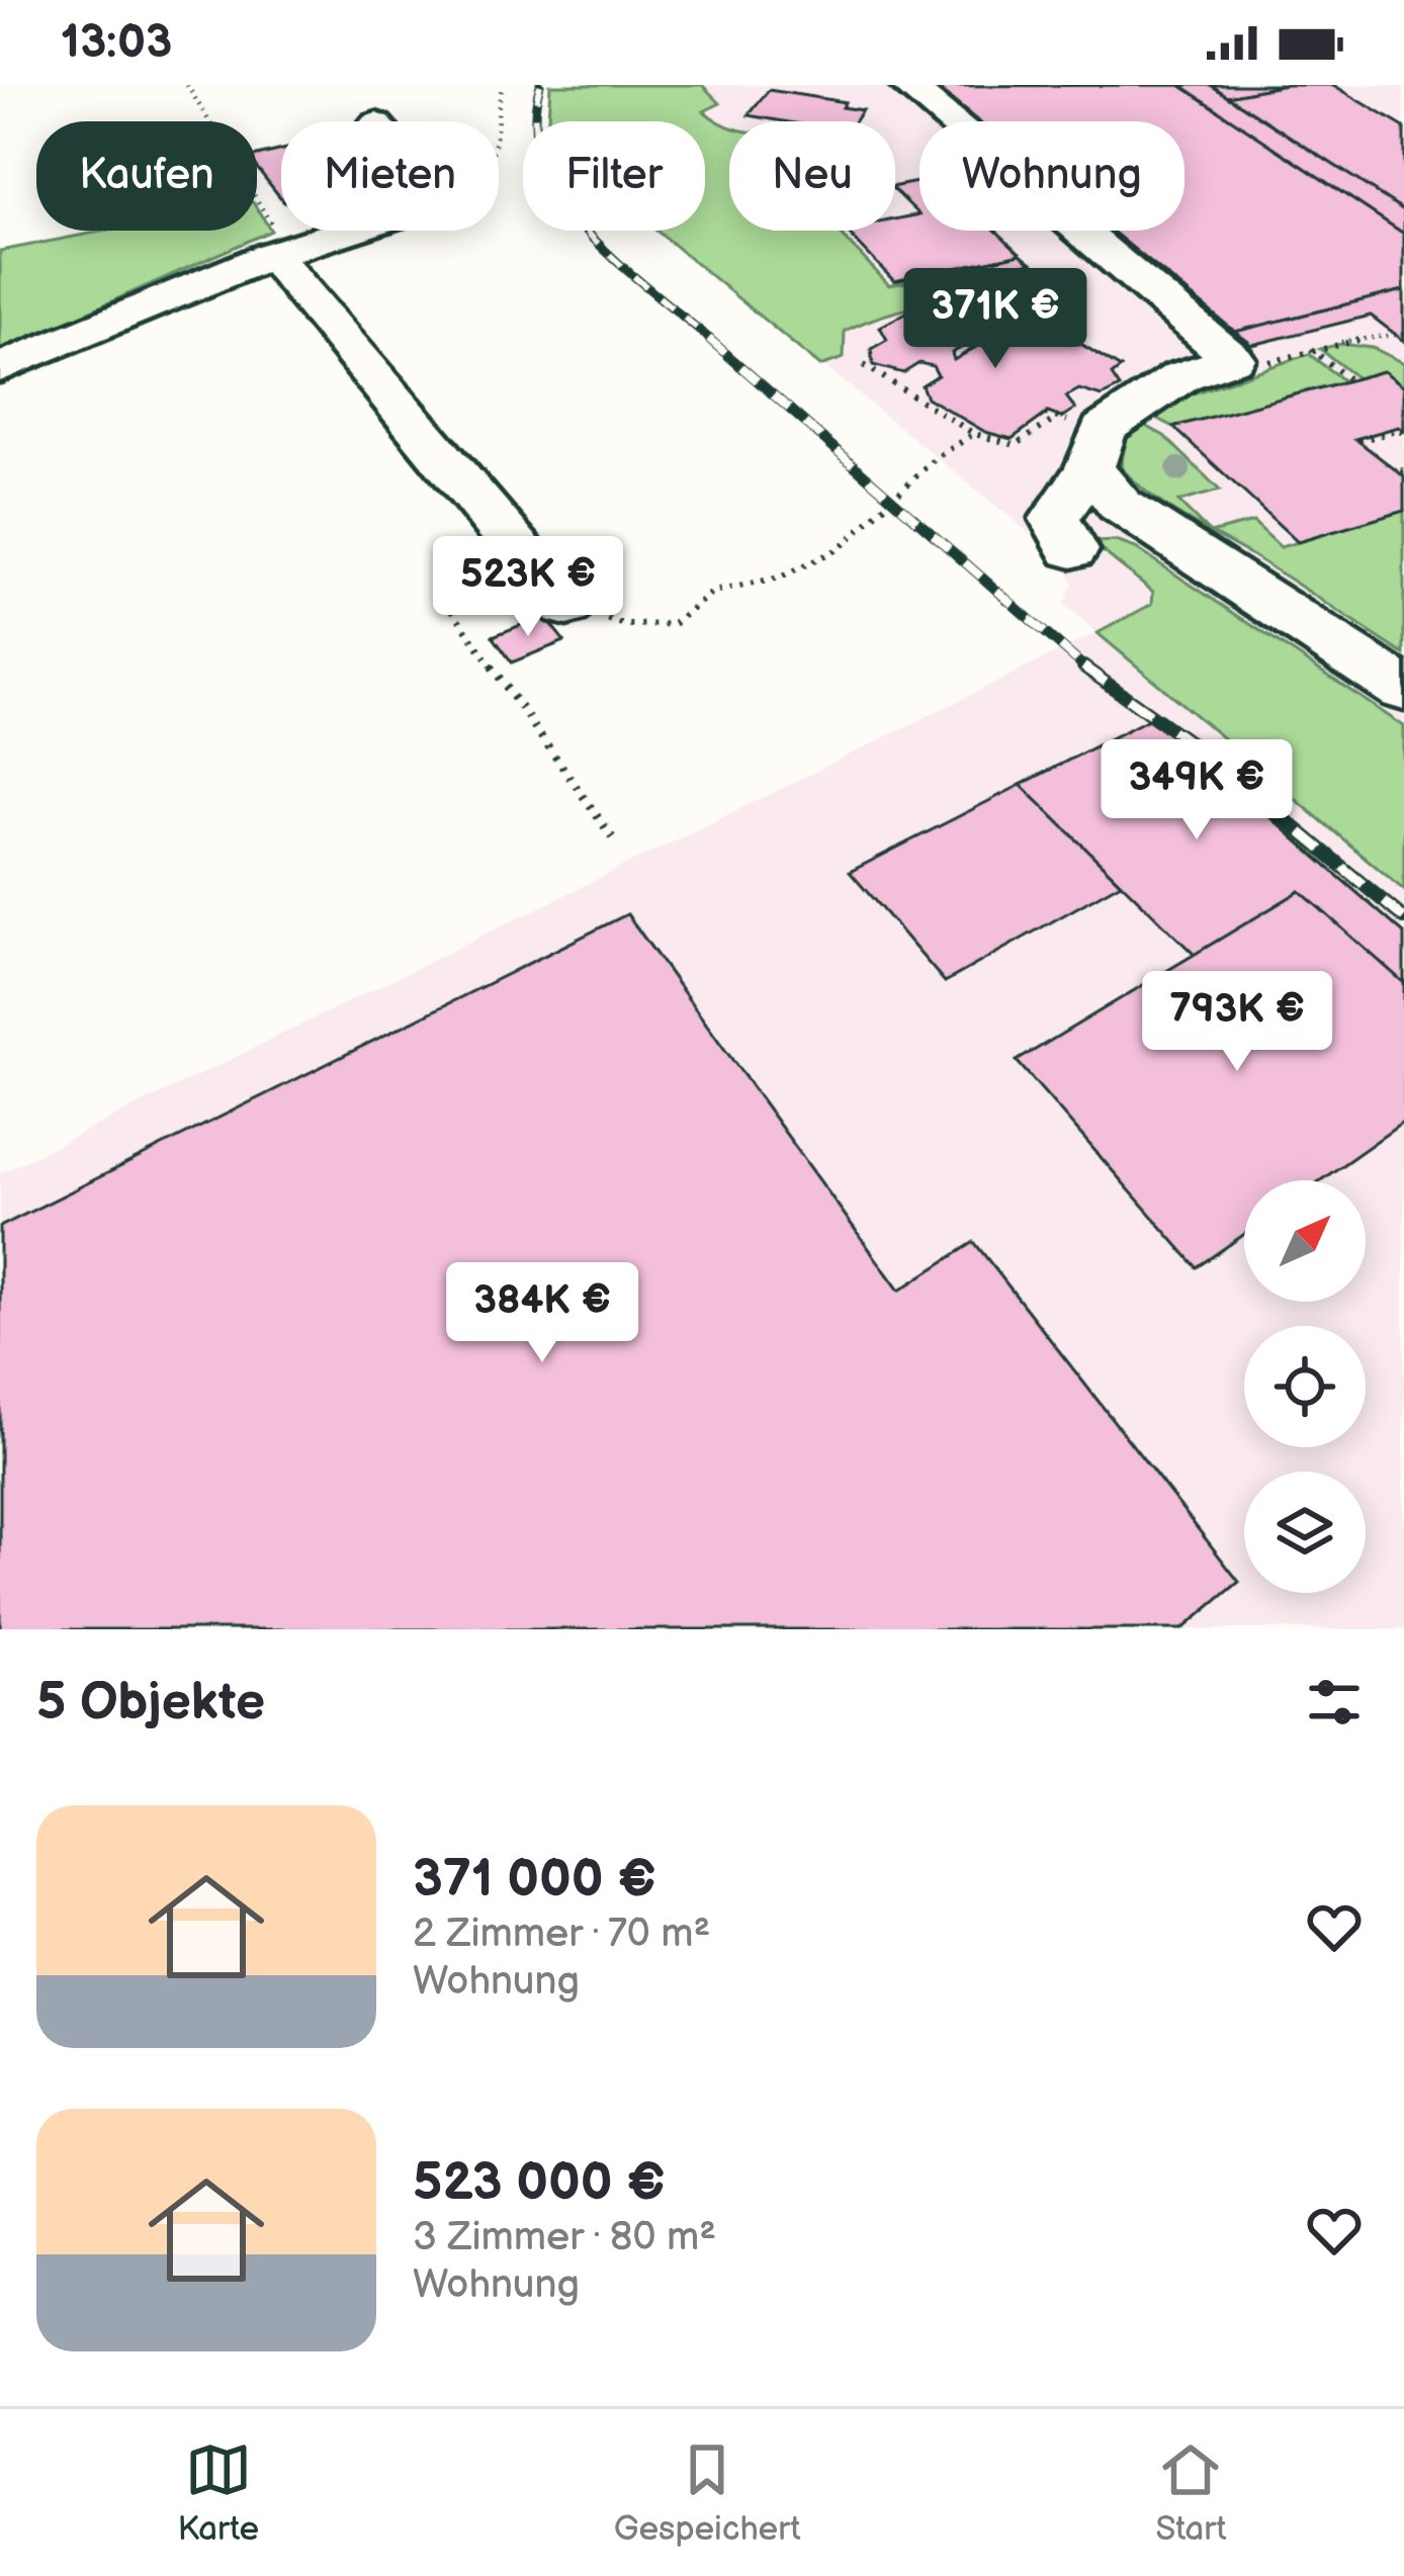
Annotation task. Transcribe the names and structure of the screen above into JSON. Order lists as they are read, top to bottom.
{
  "north": "top right",
  "page": {
    "status": "13:03",
    "chip": [
      "Kaufen",
      "Mieten",
      "Filter",
      "Neu",
      "Wohnung"
    ],
    "price": [
      "371K €",
      "523K €",
      "349K €",
      "793K €",
      "384K €"
    ],
    "heading": "5 Objekte",
    "list": [
      {
        "name": "371 000 €",
        "note": "2 Zimmer · 70 m² · Wohnung"
      },
      {
        "name": "523 000 €",
        "note": "3 Zimmer · 80 m² · Wohnung"
      }
    ],
    "tabs": ["Karte", "Gespeichert", "Start"]
  }
}
